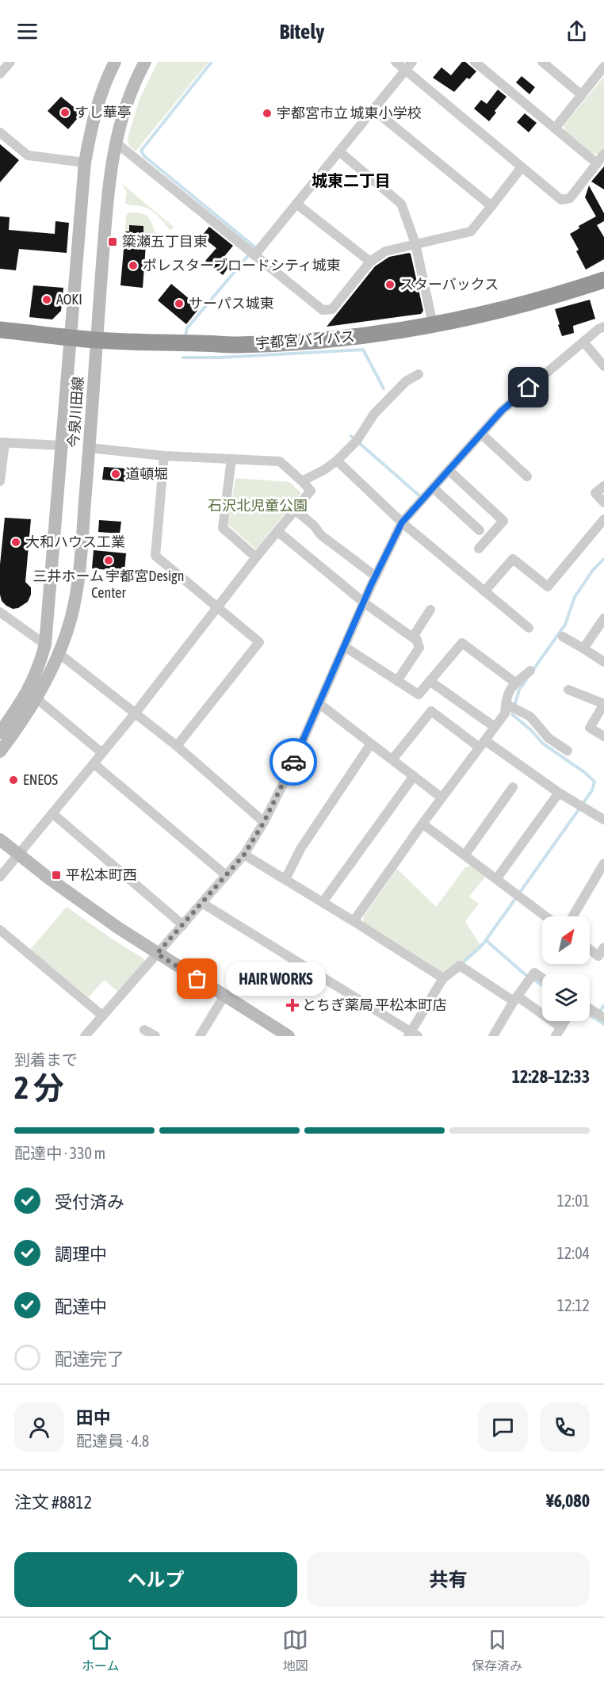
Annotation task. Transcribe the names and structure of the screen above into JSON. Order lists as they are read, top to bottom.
{
  "streets": {
    "highway": ["宇都宮バイパス"],
    "street": ["今泉川田線"]
  },
  "crossings": [
    ["宇都宮バイパス", "今泉川田線"]
  ],
  "districts": ["城東二丁目"],
  "parks": ["石沢北児童公園"],
  "places": {
    "other": [
      "すし華亭",
      "宇都宮市立 城東小学校",
      "ポレスターブロードシティ城東",
      "スターバックス",
      "AOKI",
      "サーパス城東",
      "道頓堀",
      "大和ハウス工業",
      "三井ホーム 宇都宮Design Center",
      "ENEOS",
      "HAIR WORKS"
    ],
    "transit": ["簗瀬五丁目東", "平松本町西"],
    "health": ["とちぎ薬局 平松本町店"]
  },
  "north": "top right",
  "page": {
    "header": "Bitely",
    "bubble": "HAIR WORKS",
    "heading": ["2 分", "到着まで", "12:28–12:33"],
    "panel": [
      "田中",
      "配達員 · 4.8",
      "注文 #8812",
      "¥6,080"
    ],
    "bar": "配達中 · 330 m",
    "list": [
      ["受付済み", "12:01"],
      ["調理中", "12:04"],
      ["配達中", "12:12"],
      "配達完了"
    ],
    "buttons": ["ヘルプ", "共有"],
    "tabs": ["ホーム", "地図", "保存済み"]
  }
}
